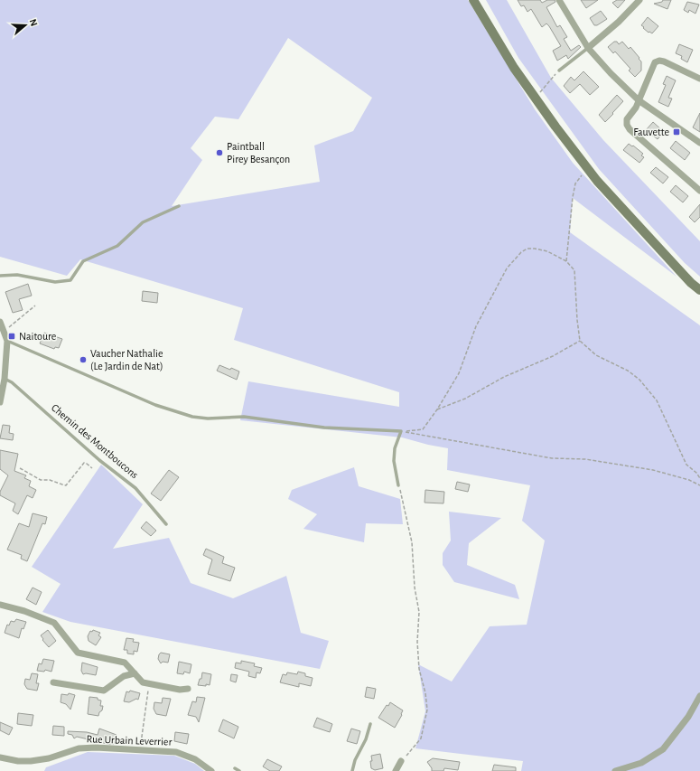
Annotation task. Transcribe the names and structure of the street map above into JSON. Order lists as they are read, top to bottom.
{
  "streets": {
    "street": ["Rue Urbain Leverrier"],
    "lane": ["Chemin des Montboucons"]
  },
  "places": {
    "transit": ["Fauvette", "Naitoure"],
    "other": ["Paintball Pirey Besançon", "Vaucher Nathalie (Le Jardin de Nat)"]
  },
  "north": "right"
}
